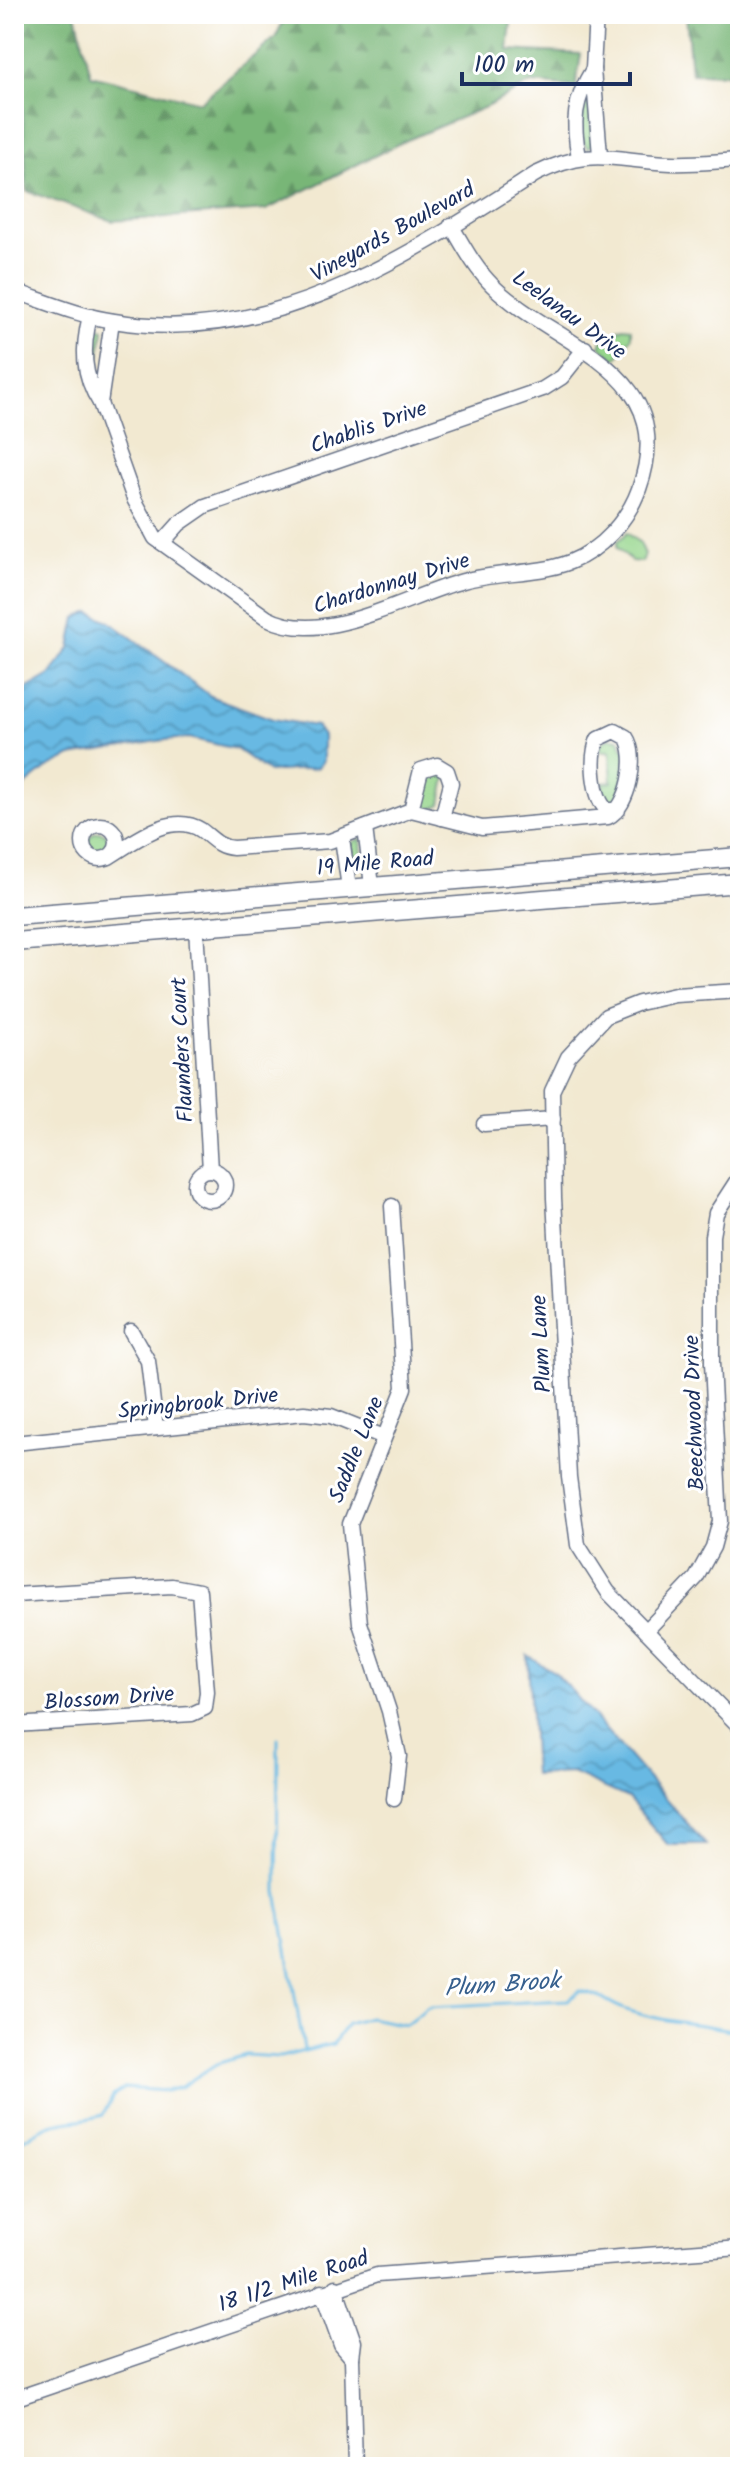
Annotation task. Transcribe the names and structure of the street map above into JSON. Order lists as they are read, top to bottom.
{
  "streets": {
    "main road": ["19 Mile Road"],
    "street": [
      "Vineyards Boulevard",
      "Leelanau Drive",
      "Chablis Drive",
      "Chardonnay Drive",
      "Flaunders Court",
      "Plum Lane",
      "Springbrook Drive",
      "Beechwood Drive",
      "Saddle Lane",
      "Blossom Drive",
      "18 1/2 Mile Road"
    ]
  },
  "crossings": [
    ["Vineyards Boulevard", "Leelanau Drive"],
    ["Vineyards Boulevard", "Chardonnay Drive"],
    ["Leelanau Drive", "Chablis Drive"],
    ["Leelanau Drive", "Chardonnay Drive"],
    ["Chablis Drive", "Chardonnay Drive"],
    ["Plum Lane", "Beechwood Drive"],
    ["Springbrook Drive", "Saddle Lane"]
  ],
  "water": ["Plum Brook"],
  "scale_bar": "100 m"
}
